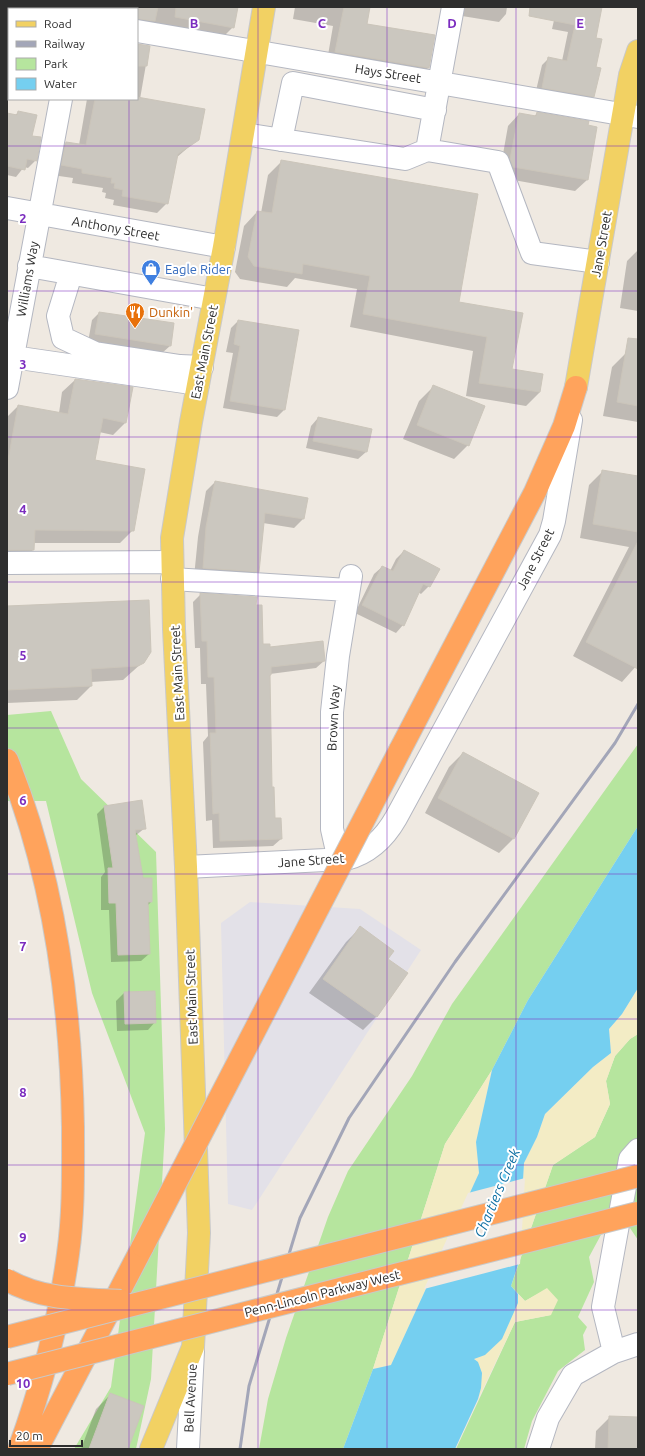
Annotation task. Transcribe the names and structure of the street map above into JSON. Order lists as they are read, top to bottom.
{
  "streets": {
    "highway": ["Penn-Lincoln Parkway West"],
    "main road": ["Jane Street", "East Main Street"],
    "street": [
      "Hays Street",
      "Anthony Street",
      "Williams Way",
      "Brown Way",
      "Bell Avenue"
    ]
  },
  "crossings": [
    ["Hays Street", "Jane Street"],
    ["Hays Street", "East Main Street"],
    ["Anthony Street", "Williams Way"],
    ["Anthony Street", "East Main Street"],
    ["Jane Street", "East Main Street"],
    ["Jane Street", "Brown Way"],
    ["East Main Street", "Brown Way"],
    ["East Main Street", "Bell Avenue"]
  ],
  "water": ["Chartiers Creek"],
  "places": {
    "shop": ["Eagle Rider"],
    "restaurant": ["Dunkin'"]
  },
  "legend": [
    "Road",
    "Railway",
    "Park",
    "Water"
  ],
  "scale_bar": "20 m",
  "grid": {
    "columns": [
      "B",
      "C",
      "D",
      "E"
    ],
    "rows": [
      "2",
      "3",
      "4",
      "5",
      "6",
      "7",
      "8",
      "9",
      "10"
    ]
  }
}
